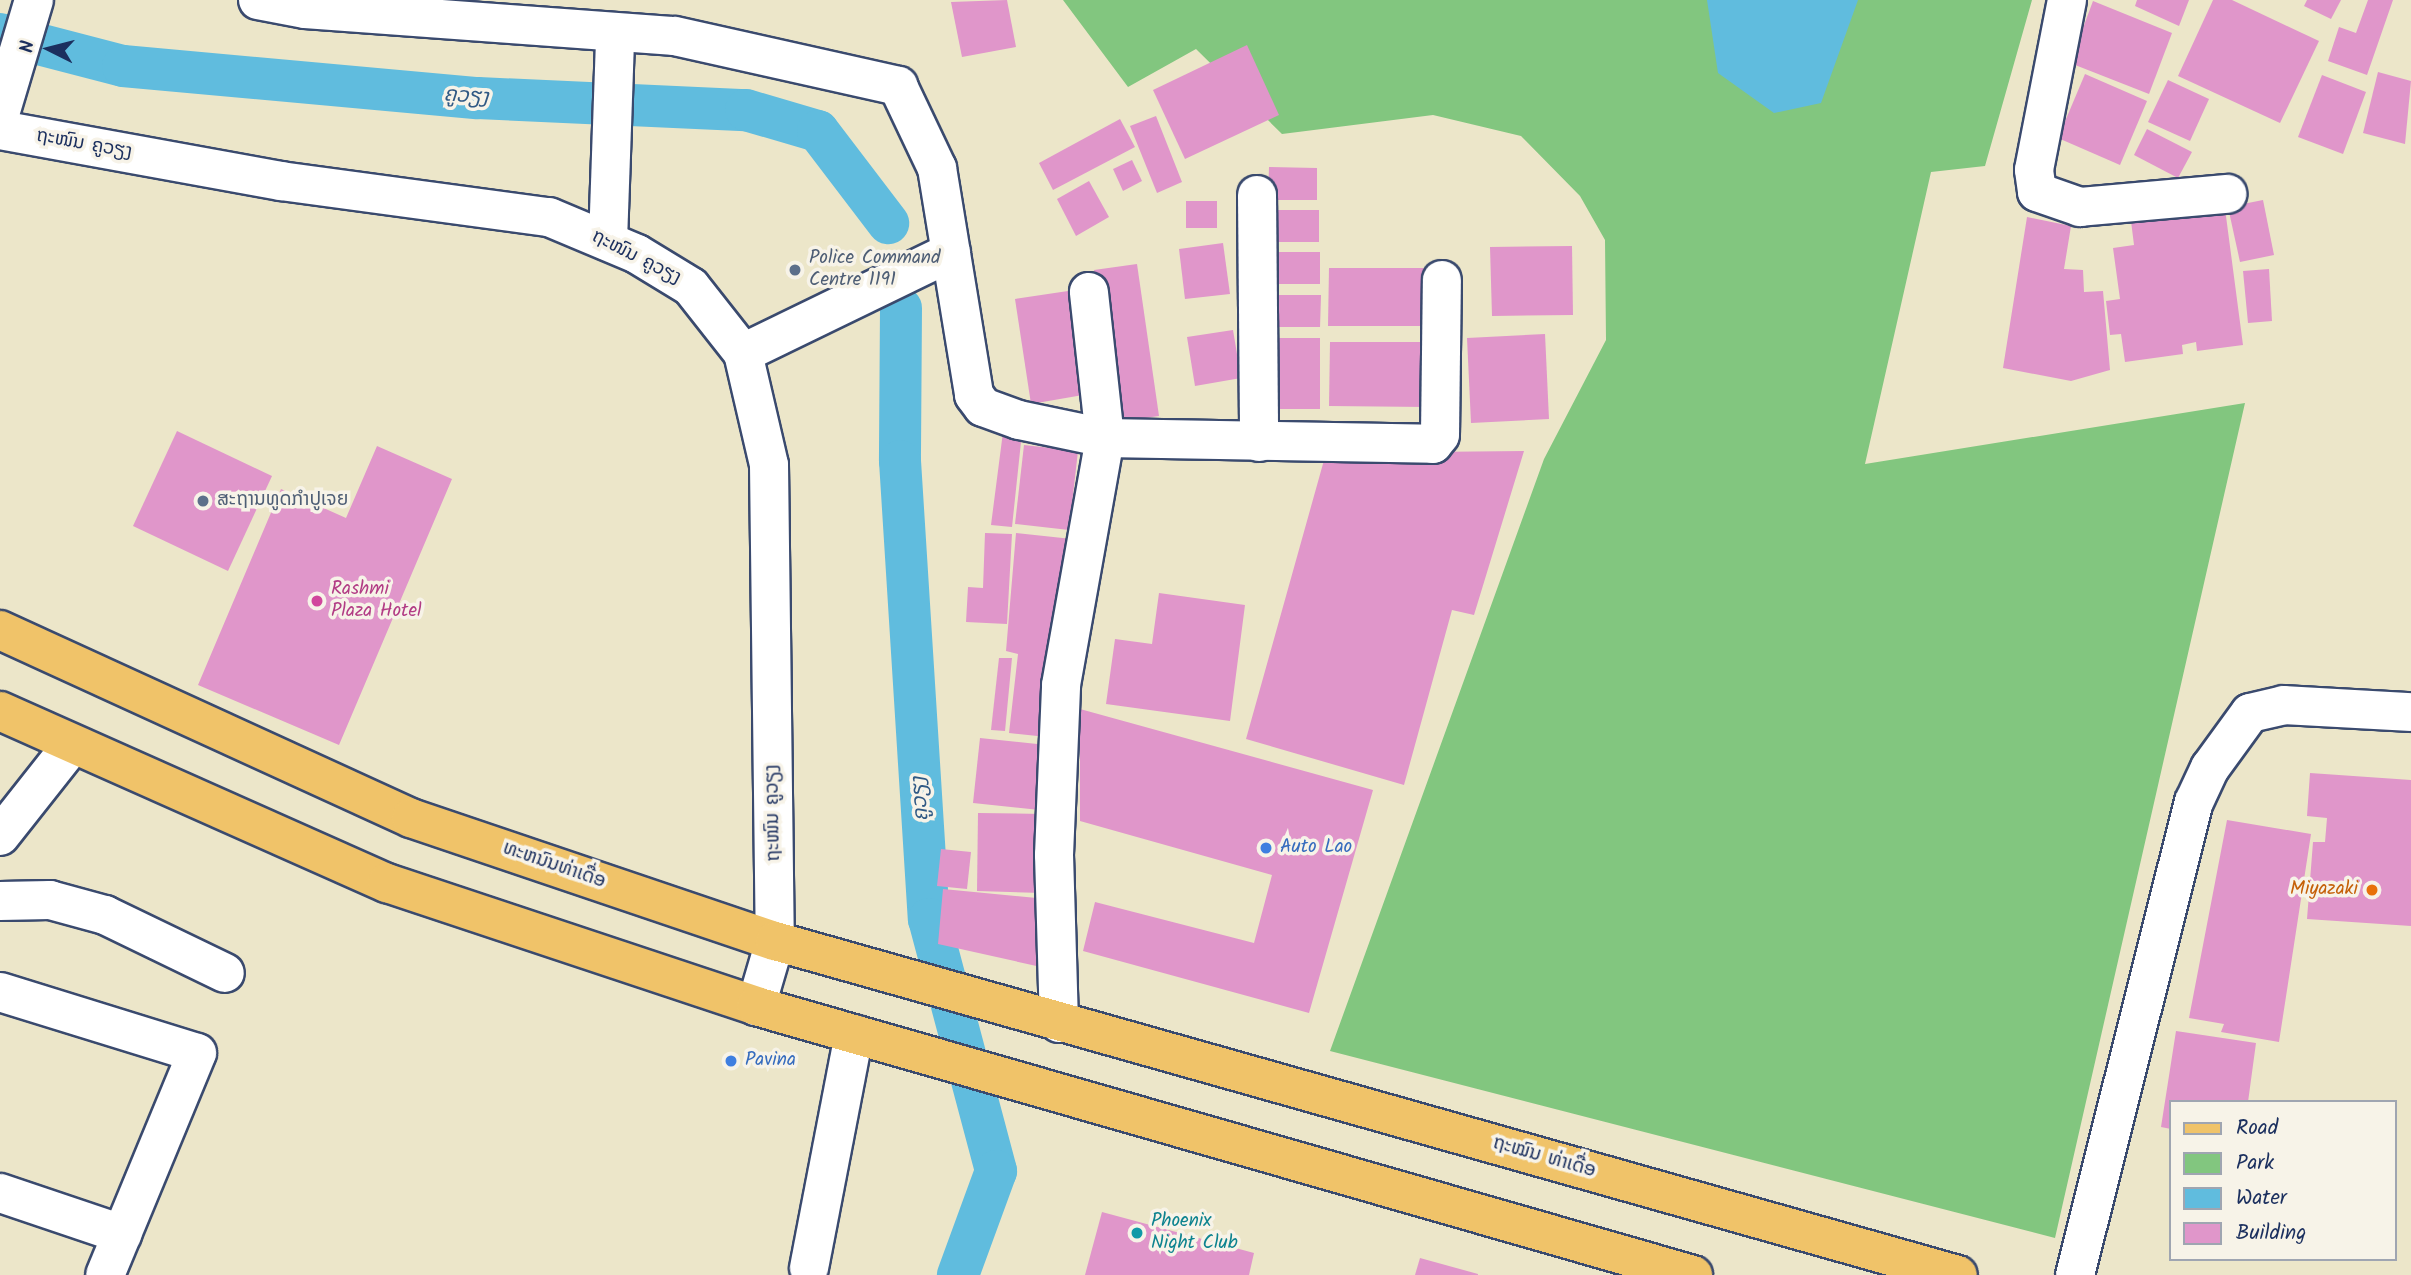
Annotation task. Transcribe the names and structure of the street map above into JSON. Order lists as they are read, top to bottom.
{
  "streets": {
    "main road": ["ທະຫນົນທ່າເດື່ອ", "ຖະໝົນ ທ່າເດື່ອ"],
    "street": ["ຖະໜົນ ຄູວຽງ"]
  },
  "crossings": [
    ["ຖະໜົນ ຄູວຽງ", "ທະຫນົນທ່າເດື່ອ"],
    ["ທະຫນົນທ່າເດື່ອ", "ຖະໝົນ ທ່າເດື່ອ"]
  ],
  "water": ["ຄູວຽງ"],
  "places": [
    "Police Command Centre 1191",
    "ສະຖານທູດກຳປູເຈຍ",
    "Rashmi Plaza Hotel",
    "Auto Lao",
    "Miyazaki",
    "Pavina",
    "Phoenix Night Club"
  ],
  "legend": [
    "Road",
    "Park",
    "Water",
    "Building"
  ],
  "north": "left"
}
